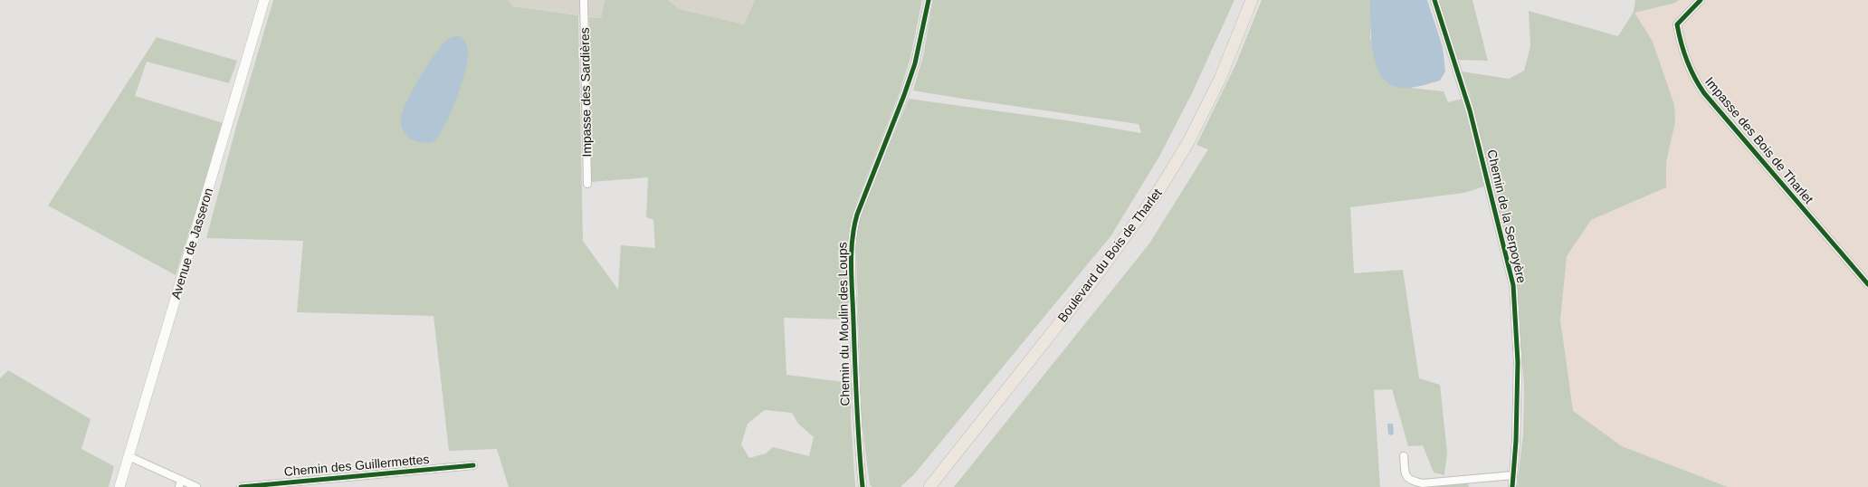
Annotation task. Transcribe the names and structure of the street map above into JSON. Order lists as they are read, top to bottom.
{
  "streets": {
    "main road": ["Avenue de Jasseron", "Boulevard du Bois de Tharlet"],
    "street": [
      "Impasse des Sardières",
      "Impasse des Bois de Tharlet",
      "Chemin de la Serpoyère",
      "Chemin du Moulin des Loups",
      "Chemin des Guillermettes"
    ]
  }
}
